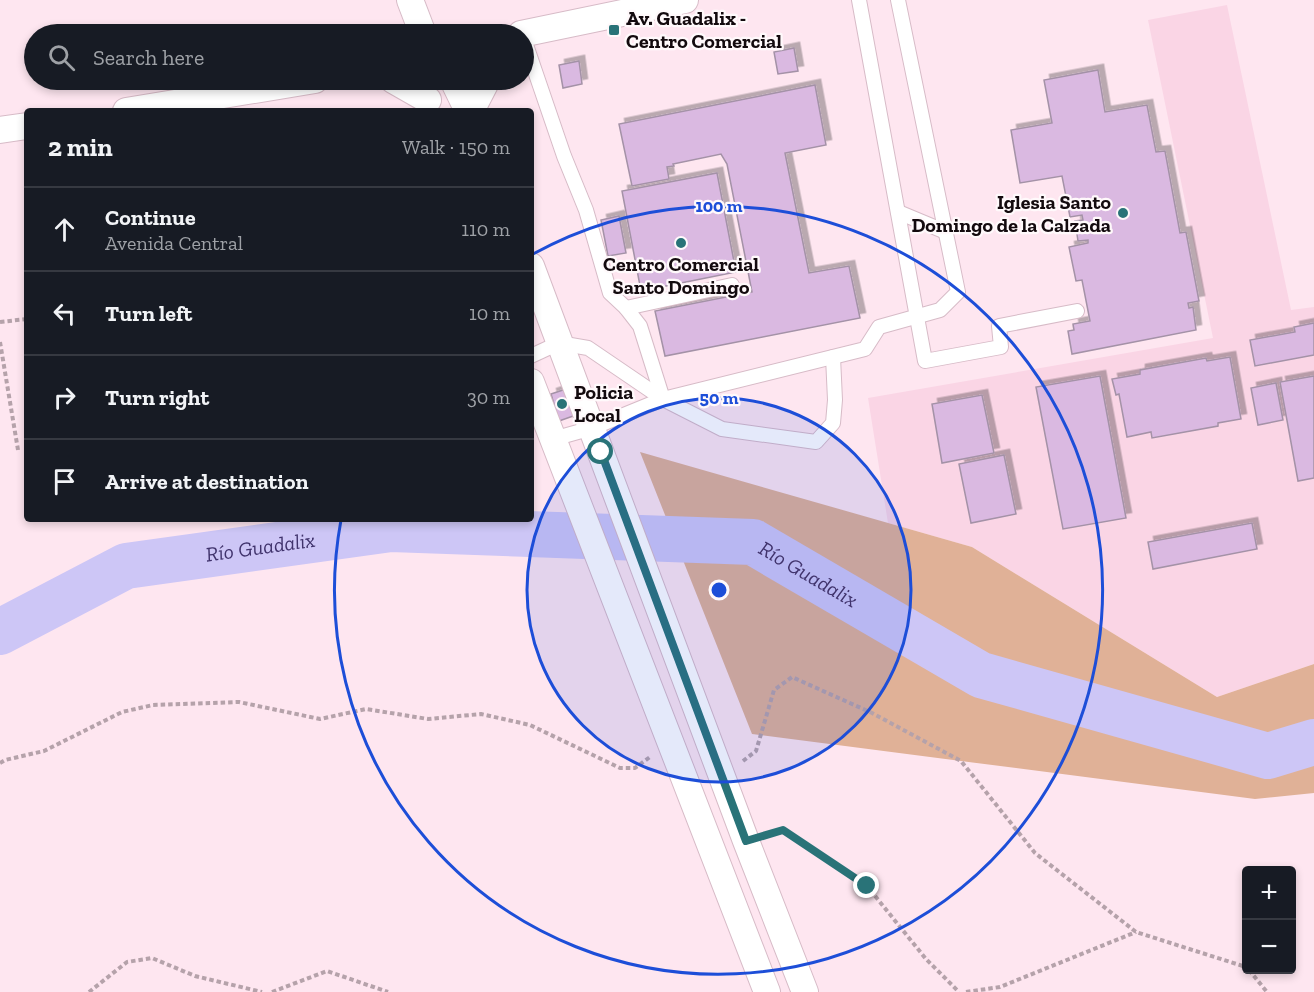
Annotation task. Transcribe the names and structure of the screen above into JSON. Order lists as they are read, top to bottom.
{
  "water": ["Río Guadalix"],
  "places": {
    "transit": ["Av. Guadalix - Centro Comercial"],
    "other": ["Iglesia Santo Domingo de la Calzada", "Centro Comercial Santo Domingo", "Policia Local"]
  },
  "page": {
    "search": "Search here",
    "heading": ["2 min", "Walk · 150 m"],
    "list": [
      ["Continue", "Avenida Central", "110 m"],
      ["Turn left", "10 m"],
      ["Turn right", "30 m"],
      "Arrive at destination"
    ],
    "map_buttons": ["+", "−"]
  },
  "rings": ["100 m", "50 m"]
}
